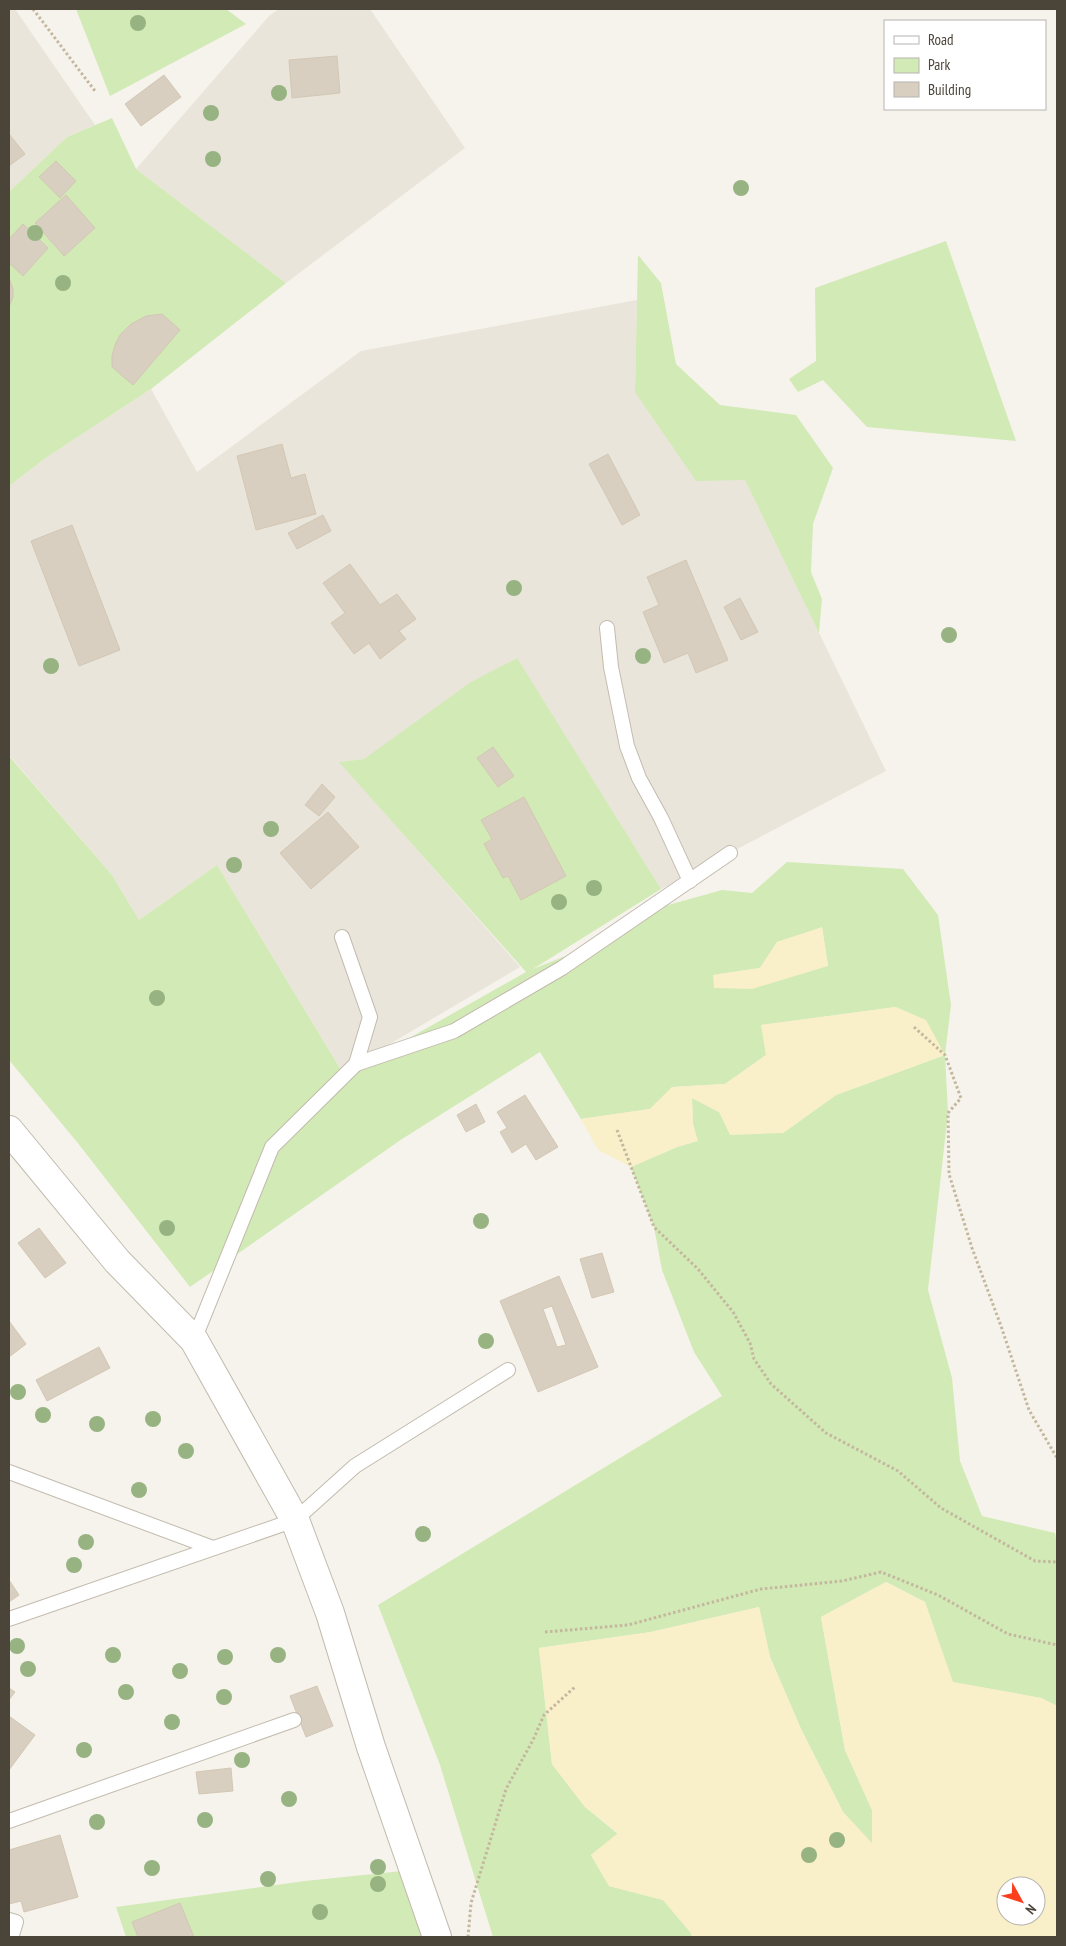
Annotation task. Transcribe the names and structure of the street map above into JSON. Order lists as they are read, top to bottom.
{
  "legend": ["Road", "Park", "Building"],
  "north": "bottom right"
}
